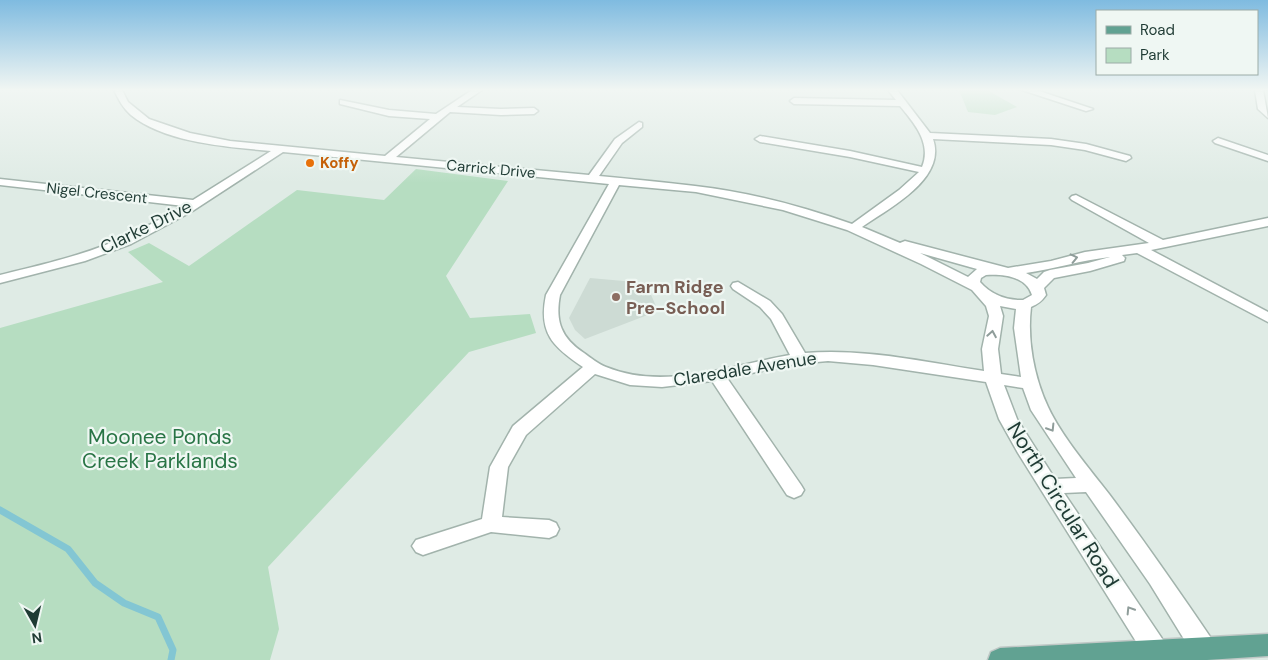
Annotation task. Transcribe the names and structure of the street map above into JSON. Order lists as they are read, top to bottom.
{
  "streets": {
    "street": [
      "Carrick Drive",
      "Nigel Crescent",
      "Clarke Drive",
      "Claredale Avenue",
      "North Circular Road"
    ]
  },
  "crossings": [
    ["Carrick Drive", "Clarke Drive"],
    ["Carrick Drive", "Claredale Avenue"],
    ["Carrick Drive", "North Circular Road"],
    ["Nigel Crescent", "Clarke Drive"],
    ["Claredale Avenue", "North Circular Road"]
  ],
  "parks": ["Moonee Ponds Creek Parklands"],
  "places": ["Koffy", "Farm Ridge Pre-School"],
  "legend": ["Road", "Park"],
  "north": "bottom"
}
